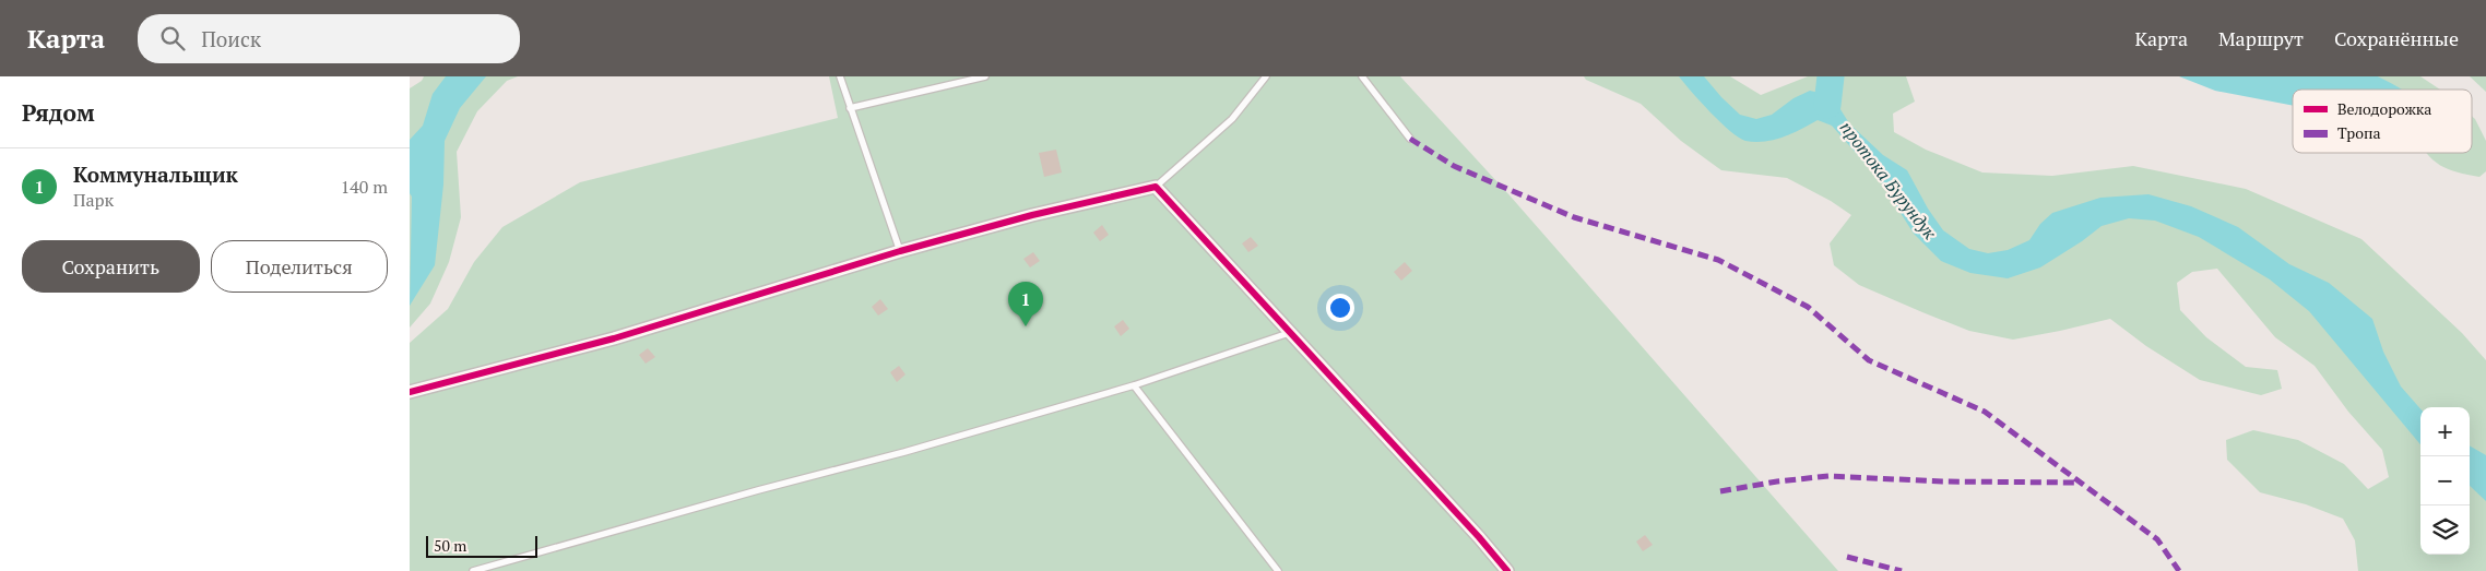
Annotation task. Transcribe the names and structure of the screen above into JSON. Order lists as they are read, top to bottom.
{
  "water": ["протока Бурундук"],
  "legend": ["Велодорожка", "Тропа"],
  "scale_bar": "50 m",
  "page": {
    "header": "Карта",
    "search": "Поиск",
    "nav": ["Карта", "Маршрут", "Сохранённые"],
    "heading": "Рядом",
    "list": [
      {
        "mark": "1",
        "name": "Коммунальщик",
        "note": "Парк",
        "value": "140 m"
      }
    ],
    "buttons": ["Сохранить", "Поделиться"],
    "pins": "1",
    "map_buttons": ["+", "−"],
    "scale": "50 m"
  }
}
